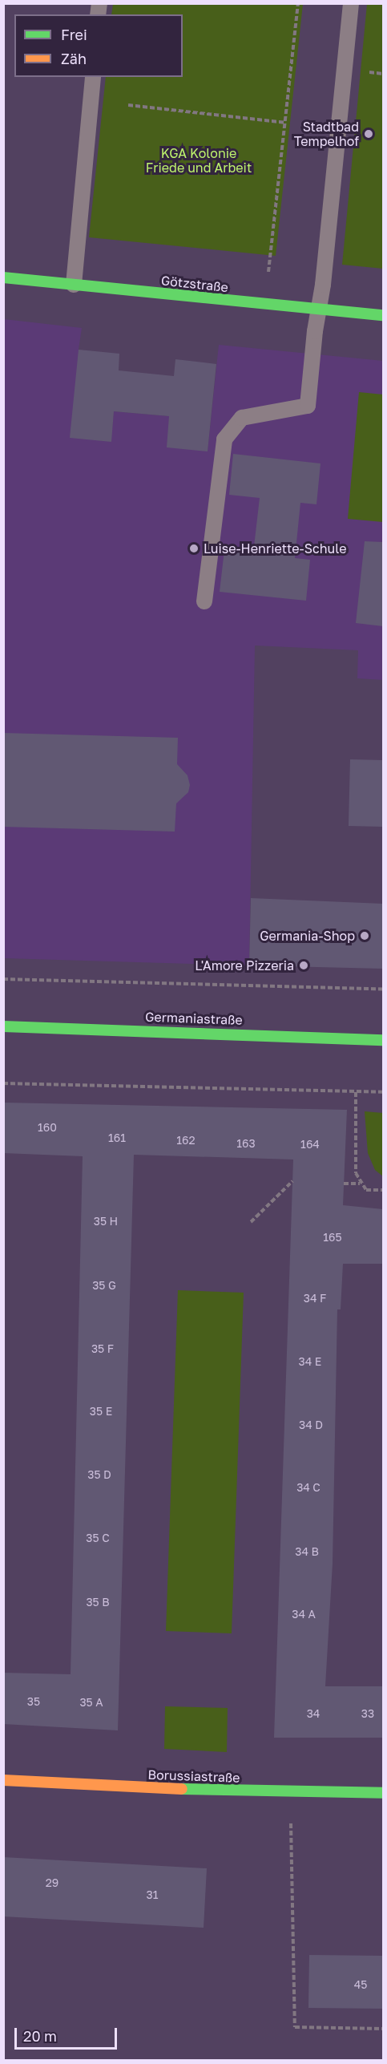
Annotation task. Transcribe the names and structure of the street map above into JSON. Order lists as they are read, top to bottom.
{
  "streets": {
    "street": ["Götzstraße", "Germaniastraße", "Borussiastraße"]
  },
  "parks": ["KGA Kolonie Friede und Arbeit"],
  "places": [
    "Stadtbad Tempelhof",
    "Luise-Henriette-Schule",
    "Germania-Shop",
    "L'Amore Pizzeria"
  ],
  "house_numbers": [
    "160",
    "161",
    "162",
    "163",
    "164",
    "35 H",
    "165",
    "35 G",
    "34 F",
    "35 F",
    "34 E",
    "35 E",
    "34 D",
    "35 D",
    "34 C",
    "35 C",
    "34 B",
    "35 B",
    "34 A",
    "35",
    "35 A",
    "34",
    "33",
    "29",
    "31",
    "45"
  ],
  "legend": ["Frei", "Zäh"],
  "scale_bar": "20 m"
}
